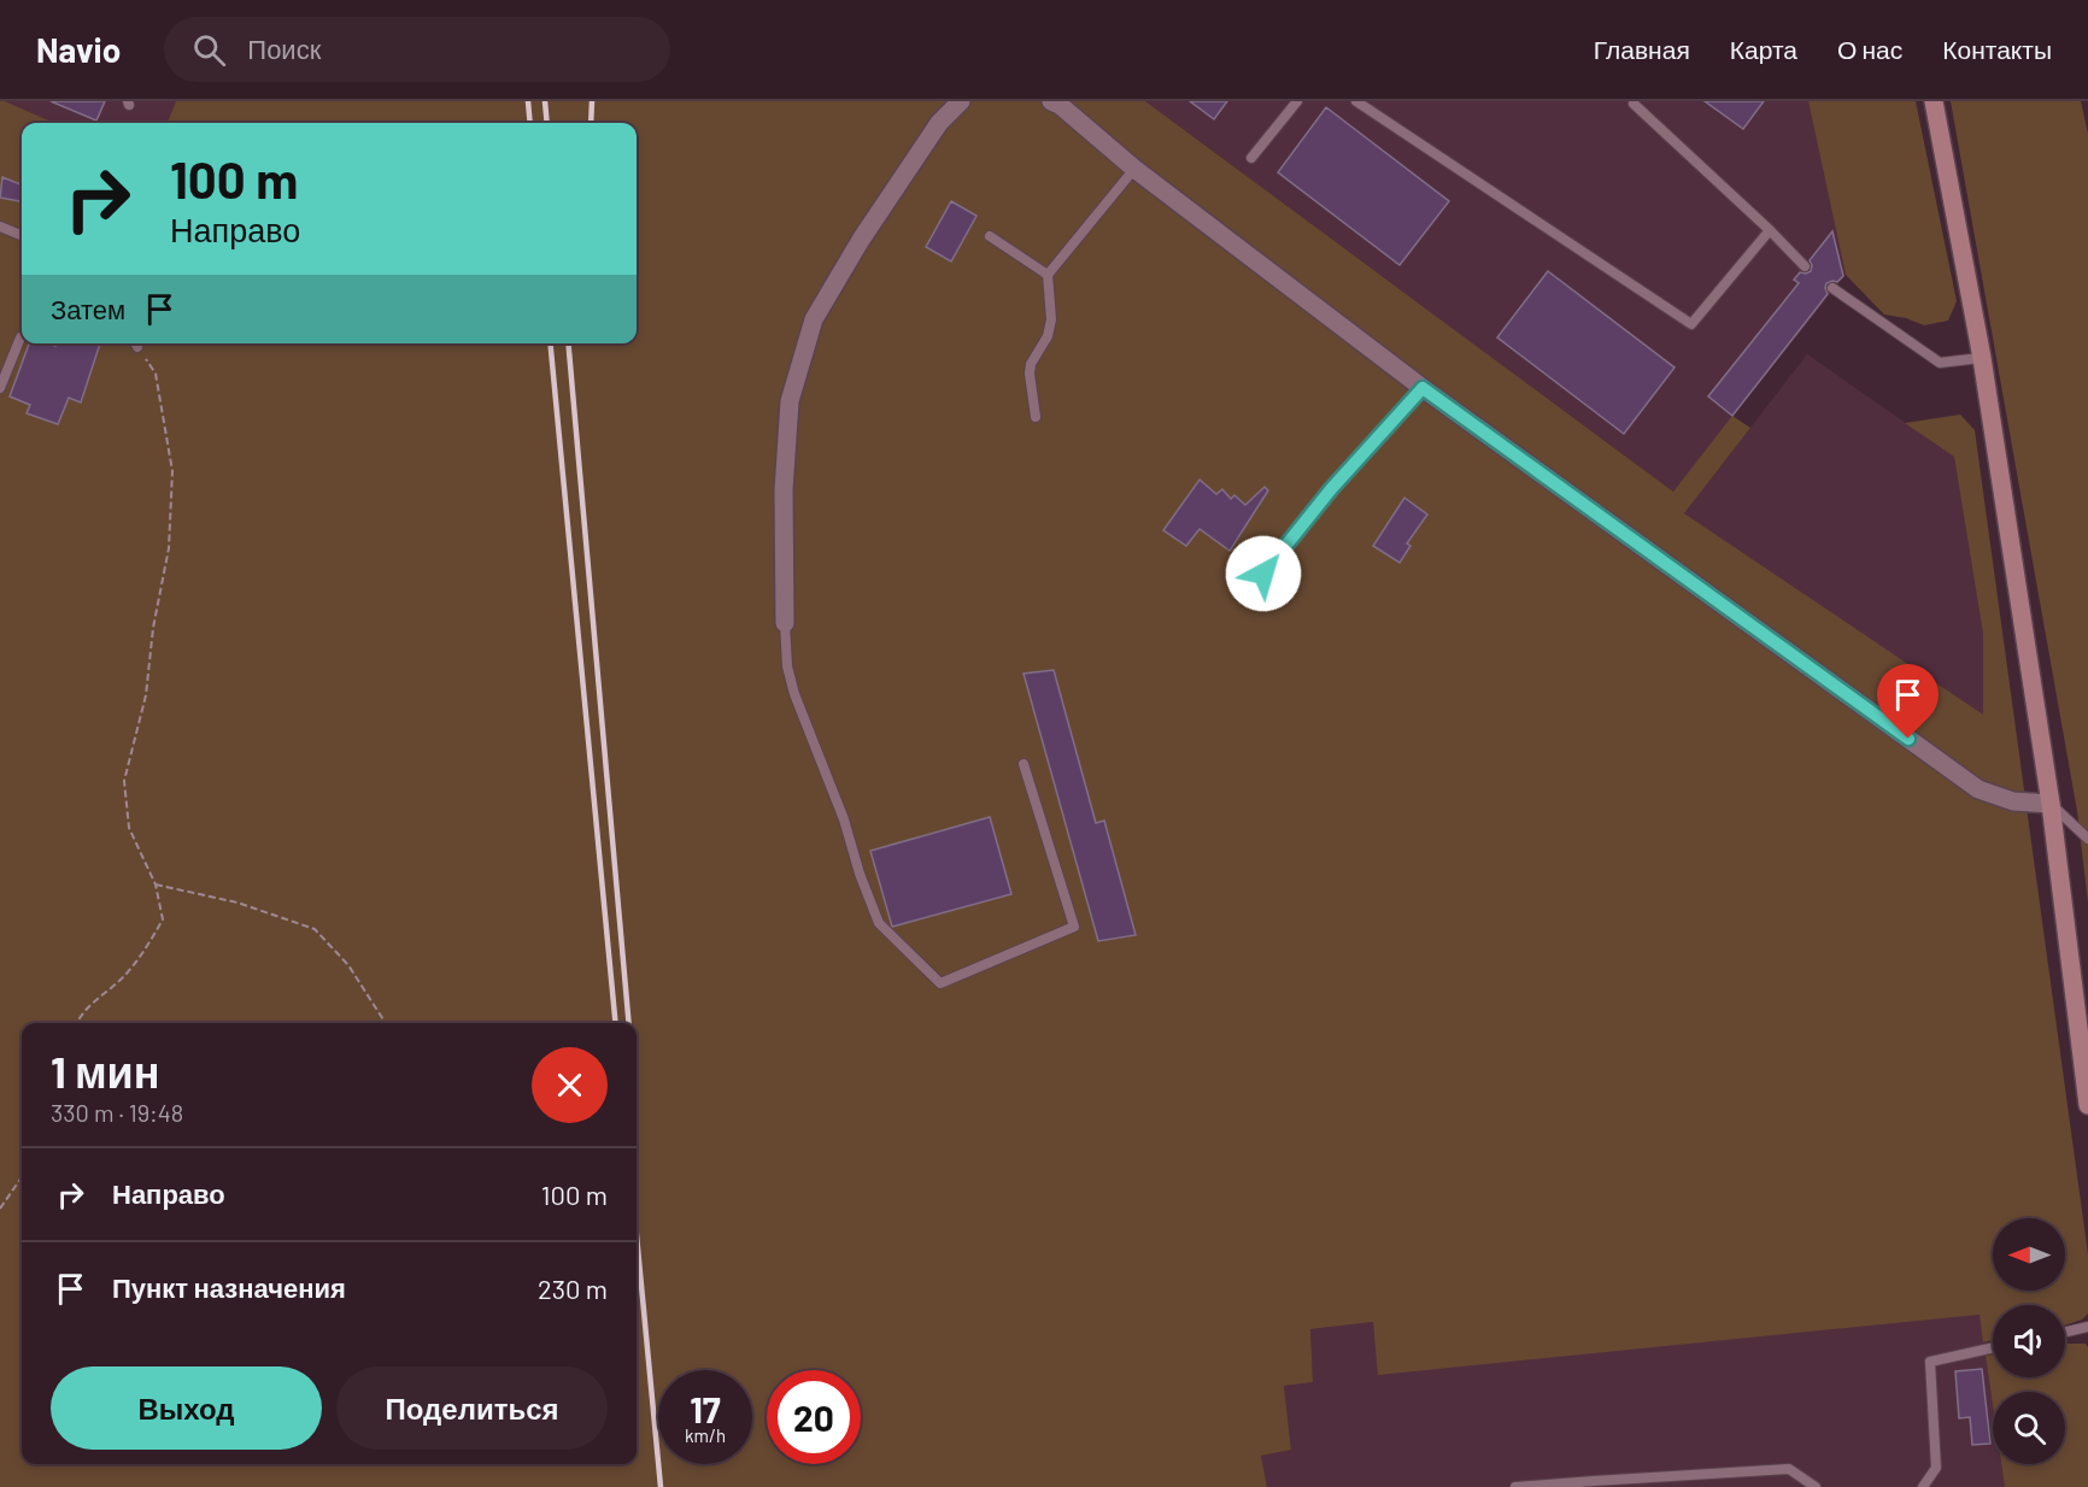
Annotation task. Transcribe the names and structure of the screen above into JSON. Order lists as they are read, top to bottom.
{
  "north": "left",
  "page": {
    "header": "Navio",
    "search": "Поиск",
    "nav": [
      "Главная",
      "Карта",
      "О нас",
      "Контакты"
    ],
    "turn": ["100 m", "Направо"],
    "then": "Затем",
    "heading": ["1 мин", "330 m · 19:48"],
    "list": [
      {
        "name": "Направо",
        "value": "100 m"
      },
      {
        "name": "Пункт назначения",
        "value": "230 m"
      }
    ],
    "buttons": ["Выход", "Поделиться"],
    "speed": "17 km/h",
    "limit": "20"
  }
}
